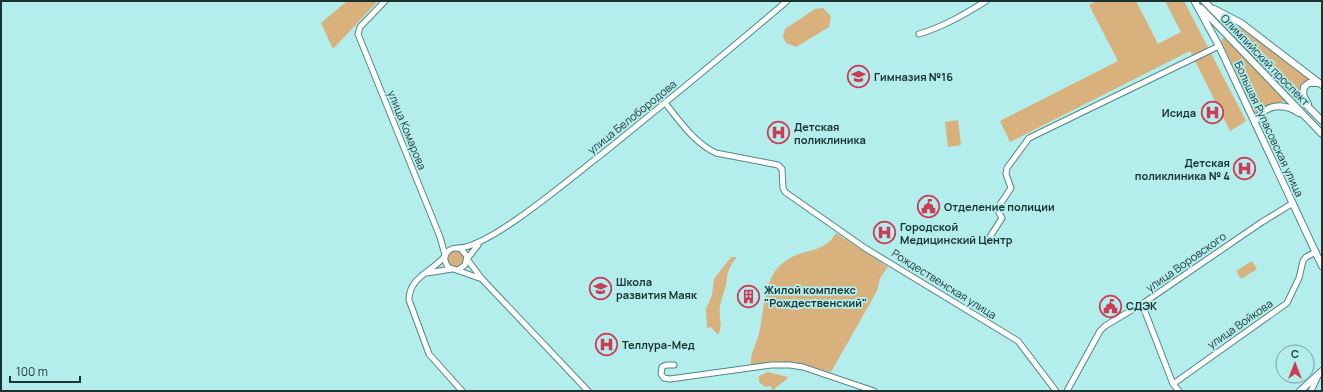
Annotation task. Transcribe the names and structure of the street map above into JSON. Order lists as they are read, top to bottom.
{
  "streets": {
    "main road": ["Олимпийский проспект", "Большая Рупасовская улица"],
    "street": [
      "улица Белобородова",
      "улица Комарова",
      "улица Воровского",
      "Рождественская улица",
      "улица Войкова"
    ]
  },
  "crossings": [
    ["Олимпийский проспект", "Большая Рупасовская улица"],
    ["улица Белобородова", "улица Комарова"],
    ["улица Белобородова", "Рождественская улица"],
    ["Большая Рупасовская улица", "улица Воровского"],
    ["Большая Рупасовская улица", "улица Войкова"]
  ],
  "places": {
    "school or university": ["Гимназия №16", "Школа развития Маяк"],
    "hospital": [
      "Исида",
      "Детская поликлиника",
      "Детская поликлиника № 4",
      "Городской Медицинский Центр",
      "Теллура-Мед"
    ],
    "public building": ["Отделение полиции", "СДЭК"],
    "building": ["Жилой комплекс \"Рождественский\""]
  },
  "scale_bar": "100 m",
  "north": "top"
}
